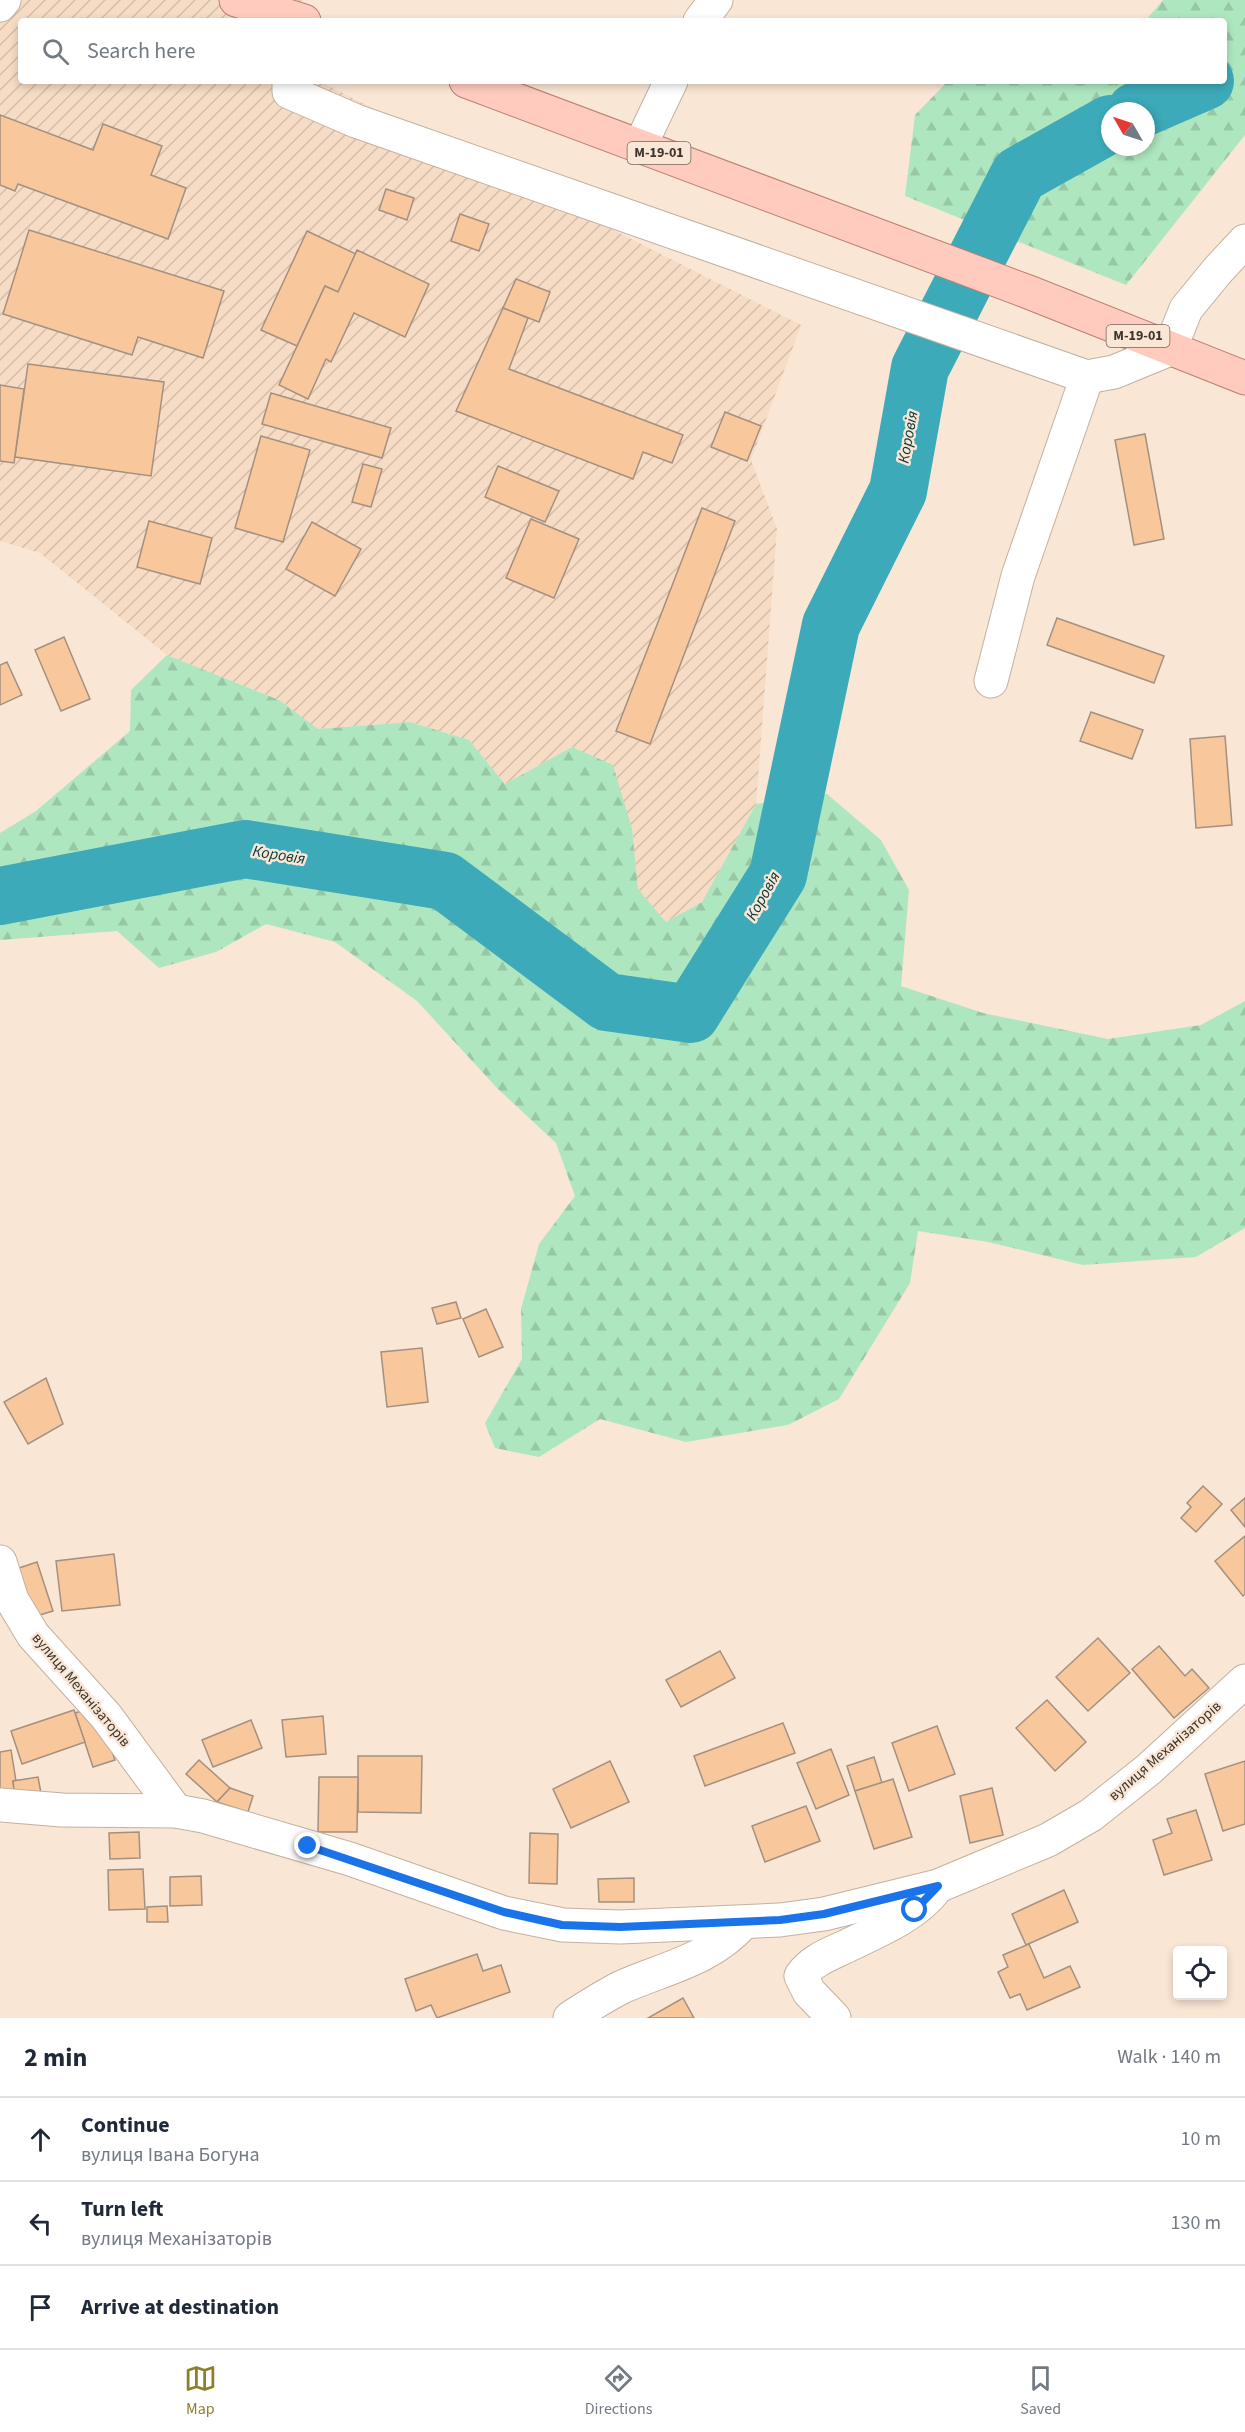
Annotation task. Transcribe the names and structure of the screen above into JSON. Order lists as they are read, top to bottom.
{
  "streets": {
    "main road": ["М-19-01"],
    "street": ["вулиця Механізаторів"]
  },
  "water": ["Коровія"],
  "north": "top left",
  "page": {
    "search": "Search here",
    "heading": ["2 min", "Walk · 140 m"],
    "list": [
      ["Continue", "вулиця Івана Богуна", "10 m"],
      ["Turn left", "вулиця Механізаторів", "130 m"],
      "Arrive at destination"
    ],
    "nav": ["Map", "Directions", "Saved"]
  }
}
